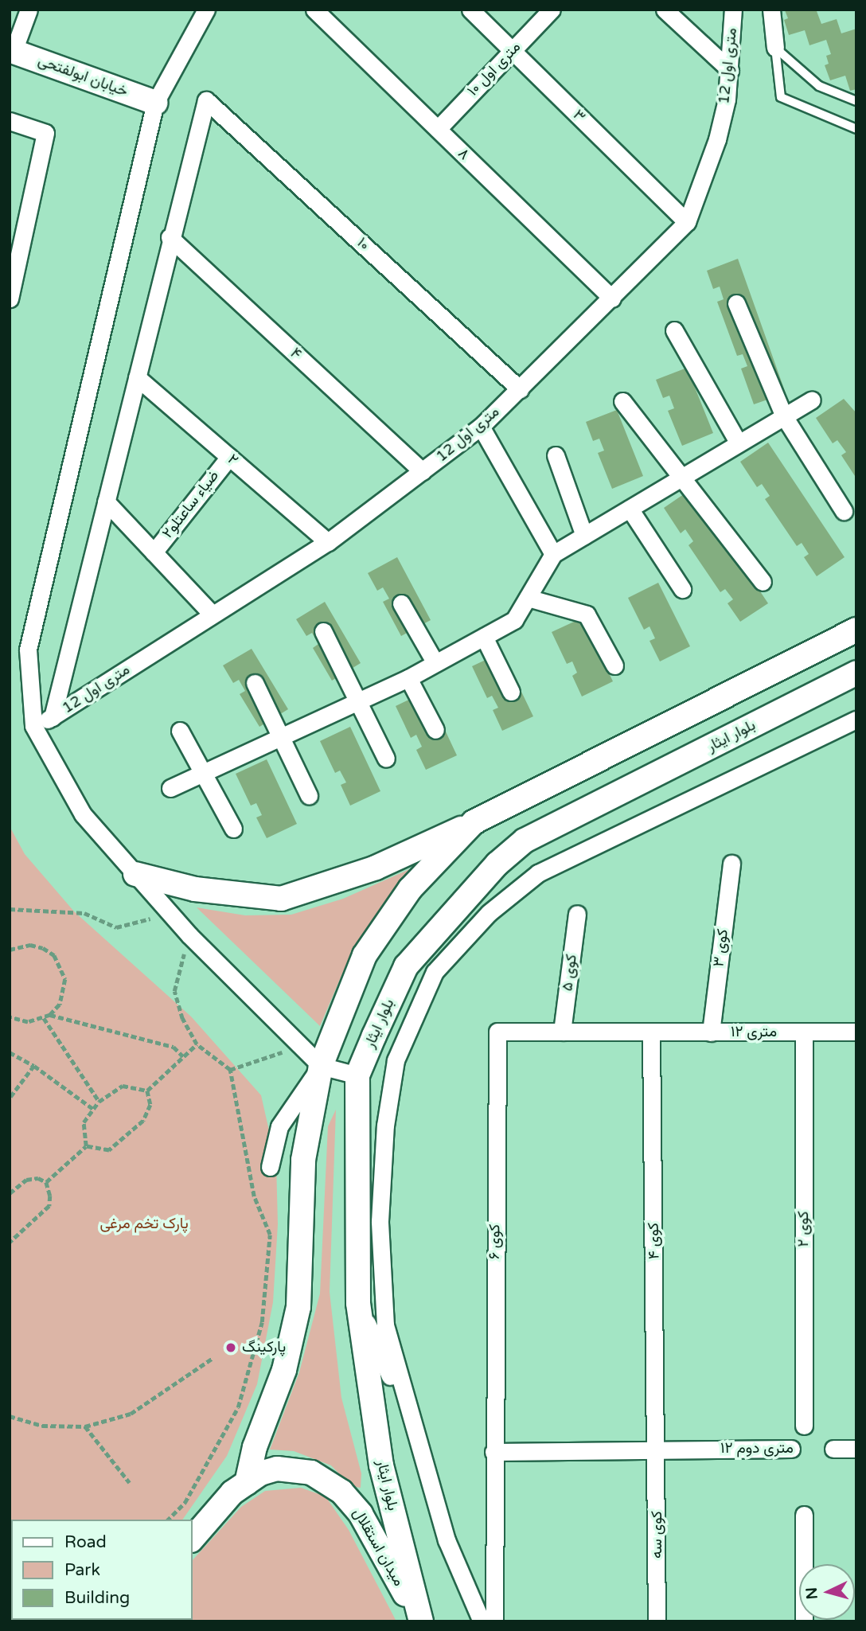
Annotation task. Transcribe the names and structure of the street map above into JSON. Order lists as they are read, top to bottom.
{
  "streets": {
    "main road": ["خیابان ابولفتحی", "بلوار ایثار", "میدان استقلال"],
    "street": [
      "12 متری اول",
      "۱۰ متری اول",
      "۳",
      "۸",
      "۱۰",
      "۴",
      "۲",
      "ضیاء ساعتلو۲",
      "کوی ۳",
      "کوی ۵",
      "۱۲ متری",
      "کوی ۲",
      "کوی ۴",
      "کوی ۶",
      "۱۲ متری دوم",
      "کوی سه"
    ]
  },
  "crossings": [
    ["12 متری اول", "۳"],
    ["12 متری اول", "۸"],
    ["12 متری اول", "۱۰"],
    ["12 متری اول", "۴"],
    ["12 متری اول", "۲"],
    ["۱۰ متری اول", "۳"],
    ["۱۰ متری اول", "۸"],
    ["۱۰", "۴"],
    ["۲", "ضیاء ساعتلو۲"],
    ["بلوار ایثار", "میدان استقلال"],
    ["کوی ۳", "۱۲ متری"],
    ["کوی ۵", "۱۲ متری"],
    ["۱۲ متری", "کوی ۲"],
    ["۱۲ متری", "کوی ۴"],
    ["۱۲ متری", "کوی ۶"],
    ["کوی ۴", "۱۲ متری دوم"],
    ["کوی ۴", "کوی سه"],
    ["کوی ۶", "۱۲ متری دوم"],
    ["۱۲ متری دوم", "کوی سه"]
  ],
  "parks": ["پارک تخم مرغی"],
  "places": ["پارکینگ"],
  "legend": ["Road", "Park", "Building"],
  "north": "left"
}
